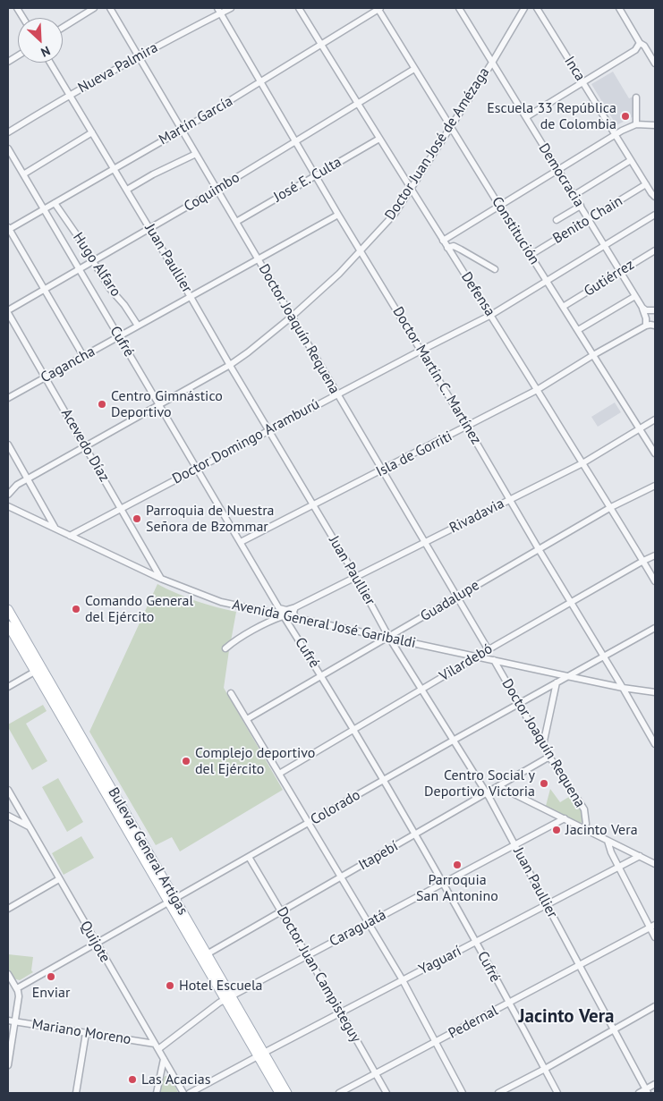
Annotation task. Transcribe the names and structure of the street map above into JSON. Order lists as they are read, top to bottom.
{
  "streets": {
    "main road": ["Bulevar General Artigas"],
    "street": [
      "Nueva Palmira",
      "Inca",
      "Martín García",
      "Doctor Juan José de Amézaga",
      "Democracia",
      "José E. Culta",
      "Coquimbo",
      "Benito Chain",
      "Constitución",
      "Juan Paullier",
      "Hugo Alfaro",
      "Gutiérrez",
      "Defensa",
      "Doctor Joaquín Requena",
      "Cufré",
      "Cagancha",
      "Doctor Martín C. Martínez",
      "Doctor Domingo Aramburú",
      "Acevedo Díaz",
      "Isla de Gorriti",
      "Rivadavia",
      "Guadalupe",
      "Avenida General José Garibaldi",
      "Vilardebó",
      "Colorado",
      "Itapebí",
      "Caraguatá",
      "Quijote",
      "Yaguarí",
      "Doctor Juan Campisteguy",
      "Pedernal",
      "Mariano Moreno"
    ]
  },
  "crossings": [
    ["Nueva Palmira", "Juan Paullier"],
    ["Nueva Palmira", "Doctor Joaquín Requena"],
    ["Nueva Palmira", "Doctor Martín C. Martínez"],
    ["Inca", "Benito Chain"],
    ["Martín García", "Constitución"],
    ["Martín García", "Juan Paullier"],
    ["Martín García", "Hugo Alfaro"],
    ["Martín García", "Defensa"],
    ["Martín García", "Doctor Joaquín Requena"],
    ["Martín García", "Cufré"],
    ["Martín García", "Doctor Martín C. Martínez"],
    ["Doctor Juan José de Amézaga", "Democracia"],
    ["Doctor Juan José de Amézaga", "Constitución"],
    ["Doctor Juan José de Amézaga", "Juan Paullier"],
    ["Doctor Juan José de Amézaga", "Defensa"],
    ["Doctor Juan José de Amézaga", "Doctor Joaquín Requena"],
    ["Doctor Juan José de Amézaga", "Cufré"],
    ["Doctor Juan José de Amézaga", "Doctor Martín C. Martínez"],
    ["Doctor Juan José de Amézaga", "Acevedo Díaz"],
    ["Democracia", "Benito Chain"],
    ["Democracia", "Gutiérrez"],
    ["Democracia", "Doctor Domingo Aramburú"],
    ["José E. Culta", "Defensa"],
    ["José E. Culta", "Doctor Joaquín Requena"],
    ["José E. Culta", "Doctor Martín C. Martínez"],
    ["Coquimbo", "Constitución"],
    ["Coquimbo", "Juan Paullier"],
    ["Coquimbo", "Hugo Alfaro"],
    ["Coquimbo", "Defensa"],
    ["Coquimbo", "Doctor Joaquín Requena"],
    ["Coquimbo", "Cufré"],
    ["Coquimbo", "Doctor Martín C. Martínez"],
    ["Coquimbo", "Acevedo Díaz"],
    ["Benito Chain", "Constitución"],
    ["Constitución", "Gutiérrez"],
    ["Constitución", "Doctor Domingo Aramburú"],
    ["Constitución", "Isla de Gorriti"],
    ["Constitución", "Rivadavia"],
    ["Juan Paullier", "Cagancha"],
    ["Juan Paullier", "Doctor Domingo Aramburú"],
    ["Juan Paullier", "Isla de Gorriti"],
    ["Juan Paullier", "Rivadavia"],
    ["Juan Paullier", "Guadalupe"],
    ["Juan Paullier", "Avenida General José Garibaldi"],
    ["Juan Paullier", "Vilardebó"],
    ["Juan Paullier", "Colorado"],
    ["Juan Paullier", "Itapebí"],
    ["Juan Paullier", "Caraguatá"],
    ["Juan Paullier", "Yaguarí"],
    ["Juan Paullier", "Pedernal"],
    ["Hugo Alfaro", "Cagancha"],
    ["Defensa", "Doctor Domingo Aramburú"],
    ["Defensa", "Isla de Gorriti"],
    ["Defensa", "Rivadavia"],
    ["Defensa", "Guadalupe"],
    ["Defensa", "Vilardebó"],
    ["Doctor Joaquín Requena", "Cagancha"],
    ["Doctor Joaquín Requena", "Doctor Domingo Aramburú"],
    ["Doctor Joaquín Requena", "Isla de Gorriti"],
    ["Doctor Joaquín Requena", "Rivadavia"],
    ["Doctor Joaquín Requena", "Guadalupe"],
    ["Doctor Joaquín Requena", "Avenida General José Garibaldi"],
    ["Doctor Joaquín Requena", "Vilardebó"],
    ["Doctor Joaquín Requena", "Colorado"],
    ["Doctor Joaquín Requena", "Itapebí"],
    ["Cufré", "Cagancha"],
    ["Cufré", "Doctor Domingo Aramburú"],
    ["Cufré", "Isla de Gorriti"],
    ["Cufré", "Rivadavia"],
    ["Cufré", "Guadalupe"],
    ["Cufré", "Avenida General José Garibaldi"],
    ["Cufré", "Vilardebó"],
    ["Cufré", "Colorado"],
    ["Cufré", "Itapebí"],
    ["Cufré", "Caraguatá"],
    ["Cufré", "Yaguarí"],
    ["Cufré", "Pedernal"],
    ["Cagancha", "Doctor Martín C. Martínez"],
    ["Cagancha", "Acevedo Díaz"],
    ["Doctor Martín C. Martínez", "Doctor Domingo Aramburú"],
    ["Doctor Martín C. Martínez", "Isla de Gorriti"],
    ["Doctor Martín C. Martínez", "Rivadavia"],
    ["Doctor Martín C. Martínez", "Guadalupe"],
    ["Doctor Martín C. Martínez", "Avenida General José Garibaldi"],
    ["Doctor Martín C. Martínez", "Vilardebó"],
    ["Doctor Martín C. Martínez", "Colorado"],
    ["Doctor Domingo Aramburú", "Acevedo Díaz"],
    ["Doctor Domingo Aramburú", "Avenida General José Garibaldi"],
    ["Acevedo Díaz", "Avenida General José Garibaldi"],
    ["Guadalupe", "Avenida General José Garibaldi"],
    ["Avenida General José Garibaldi", "Vilardebó"],
    ["Avenida General José Garibaldi", "Colorado"],
    ["Colorado", "Bulevar General Artigas"],
    ["Colorado", "Quijote"],
    ["Colorado", "Doctor Juan Campisteguy"],
    ["Bulevar General Artigas", "Itapebí"],
    ["Bulevar General Artigas", "Caraguatá"],
    ["Bulevar General Artigas", "Yaguarí"],
    ["Itapebí", "Doctor Juan Campisteguy"],
    ["Caraguatá", "Quijote"],
    ["Caraguatá", "Doctor Juan Campisteguy"],
    ["Caraguatá", "Mariano Moreno"],
    ["Quijote", "Mariano Moreno"],
    ["Yaguarí", "Doctor Juan Campisteguy"],
    ["Doctor Juan Campisteguy", "Pedernal"]
  ],
  "districts": ["Jacinto Vera"],
  "places": [
    "Escuela 33 República de Colombia",
    "Centro Gimnástico Deportivo",
    "Parroquia de Nuestra Señora de Bzommar",
    "Comando General del Ejército",
    "Complejo deportivo del Ejército",
    "Centro Social y Deportivo Victoria",
    "Jacinto Vera",
    "Parroquia San Antonino",
    "Enviar",
    "Hotel Escuela",
    "Las Acacias"
  ],
  "north": "bottom right"
}
